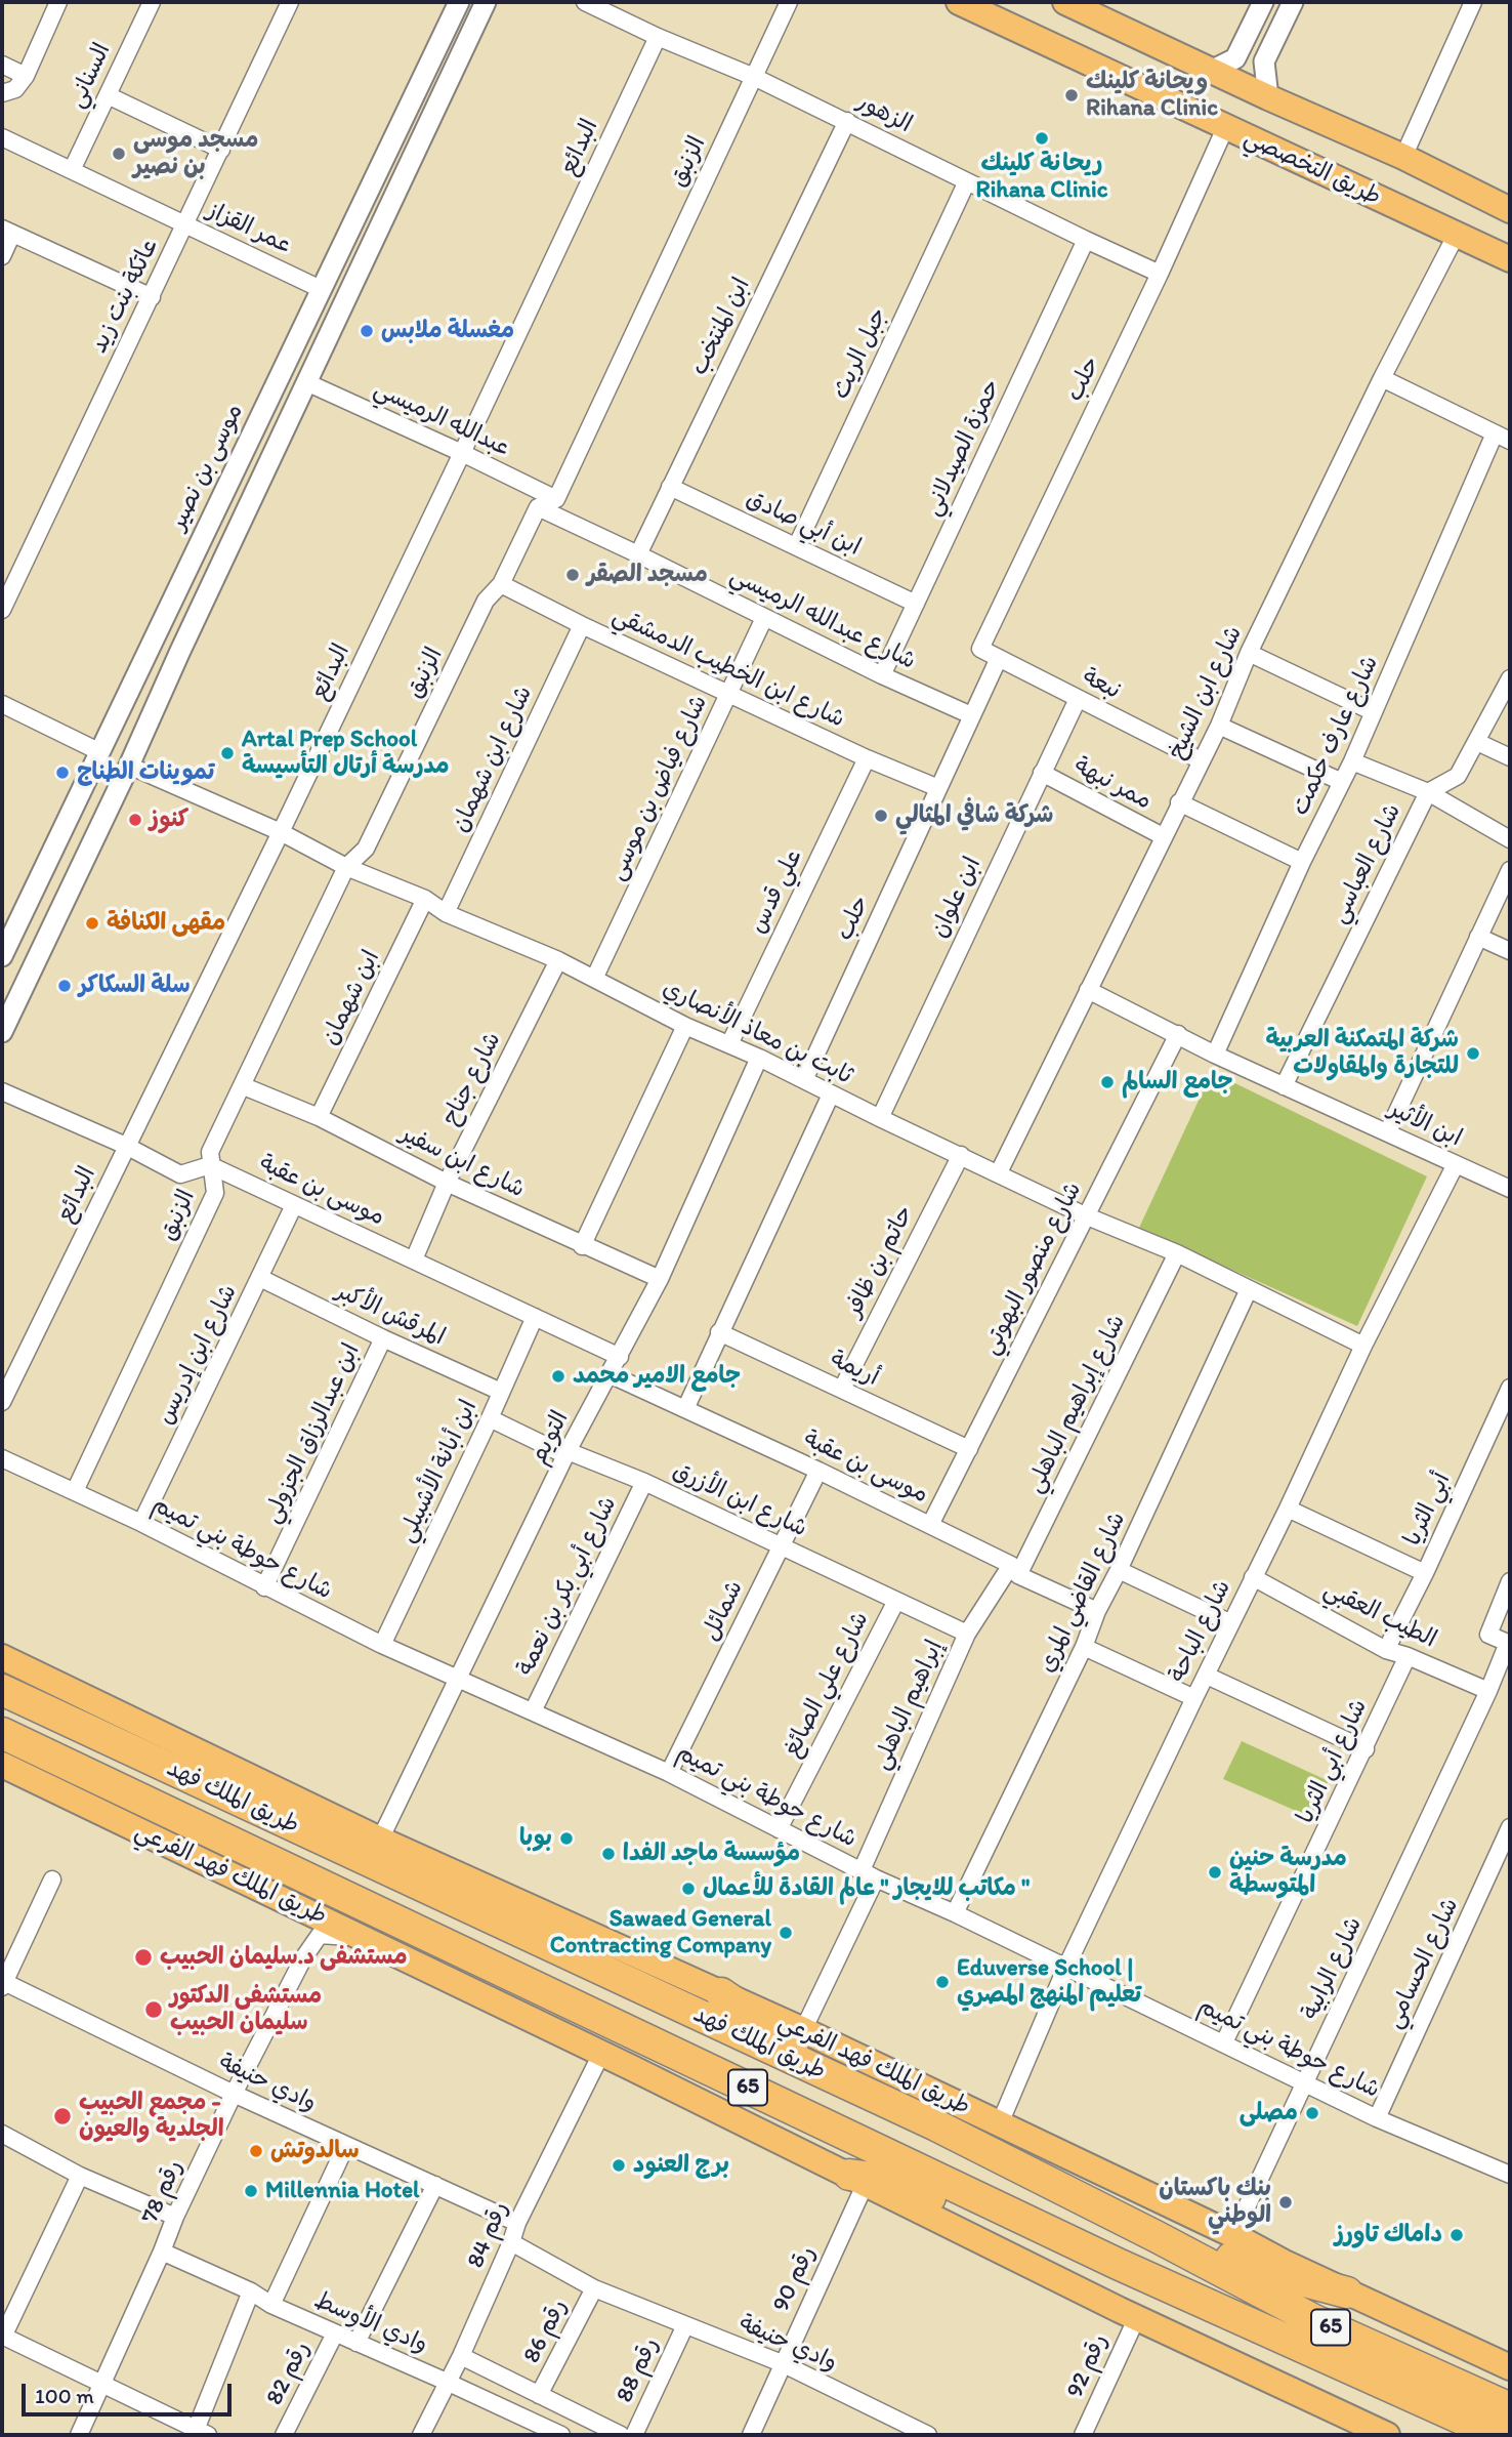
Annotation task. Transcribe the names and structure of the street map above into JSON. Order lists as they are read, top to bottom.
{
  "streets": {
    "highway": ["طريق الملك فهد", "65"],
    "main road": ["طريق التخصصي", "طريق الملك فهد الفرعي"],
    "street": [
      "السناني",
      "الزهور",
      "البدائع",
      "الزنبق",
      "عمر القزاز",
      "عاتكة بنت زيد",
      "ابن المنتخب",
      "جبل الريث",
      "حلب",
      "عبدالله الرميسي",
      "حمزة الصيدلاني",
      "موسى بن نصير",
      "ابن أبي صادق",
      "شارع عبدالله الرميسي",
      "شارع ابن الخطيب الدمشقي",
      "نبعة",
      "شارع ابن الشيخ",
      "شارع عارف حكمت",
      "شارع ابن شهمان",
      "ممر نبهة",
      "شارع فياض بن موسى",
      "شارع العباسي",
      "علي قدس",
      "ابن علوان",
      "ابن شهمان",
      "ثابت بن معاذ الأنصاري",
      "شارع جناح",
      "ابن الأثير",
      "شارع ابن سفير",
      "موسى بن عقبة",
      "حاتم بن ظافر",
      "شارع منصور البهوتي",
      "المرقش الأكبر",
      "شارع ابن إدريس",
      "أريمة",
      "شارع إبراهيم الباهلي",
      "ابن عبدالرزاق الجزولي",
      "التويم",
      "ابن أبانة الأشبيلي",
      "شارع ابن الأزرق",
      "أبي الثريا",
      "شارع حوطة بني تميم",
      "شارع أبي بكر بن نعمة",
      "شارع القاضي المري",
      "شمائل",
      "الطيب العقبي",
      "شارع الباحة",
      "شارع علي الصائغ",
      "إبراهيم الباهلي",
      "شارع أبي الثريا",
      "شارع الحسامي",
      "شارع الرابية",
      "وادي حنيفة",
      "رقم 78",
      "رقم 84",
      "رقم 90",
      "وادي الأوسط",
      "رقم 86",
      "رقم 92",
      "رقم 88",
      "رقم 82"
    ]
  },
  "crossings": [
    ["السناني", "عمر القزاز"],
    ["الزهور", "البدائع"],
    ["الزهور", "الزنبق"],
    ["الزهور", "ابن المنتخب"],
    ["الزهور", "جبل الريث"],
    ["الزهور", "حلب"],
    ["الزهور", "حمزة الصيدلاني"],
    ["البدائع", "عبدالله الرميسي"],
    ["البدائع", "ثابت بن معاذ الأنصاري"],
    ["الزنبق", "عبدالله الرميسي"],
    ["الزنبق", "شارع عبدالله الرميسي"],
    ["الزنبق", "شارع ابن الخطيب الدمشقي"],
    ["الزنبق", "ثابت بن معاذ الأنصاري"],
    ["الزنبق", "شارع ابن سفير"],
    ["الزنبق", "موسى بن عقبة"],
    ["الزنبق", "شارع حوطة بني تميم"],
    ["طريق التخصصي", "حلب"],
    ["طريق التخصصي", "شارع ابن الشيخ"],
    ["عمر القزاز", "عاتكة بنت زيد"],
    ["عمر القزاز", "موسى بن نصير"],
    ["ابن المنتخب", "ابن أبي صادق"],
    ["ابن المنتخب", "شارع عبدالله الرميسي"],
    ["جبل الريث", "ابن أبي صادق"],
    ["حلب", "شارع عبدالله الرميسي"],
    ["حلب", "شارع ابن الخطيب الدمشقي"],
    ["حلب", "نبعة"],
    ["حلب", "ثابت بن معاذ الأنصاري"],
    ["حمزة الصيدلاني", "ابن أبي صادق"],
    ["حمزة الصيدلاني", "شارع عبدالله الرميسي"],
    ["شارع عبدالله الرميسي", "شارع فياض بن موسى"],
    ["شارع ابن الخطيب الدمشقي", "شارع ابن شهمان"],
    ["شارع ابن الخطيب الدمشقي", "شارع فياض بن موسى"],
    ["شارع ابن الخطيب الدمشقي", "علي قدس"],
    ["نبعة", "شارع ابن الشيخ"],
    ["نبعة", "ابن علوان"],
    ["شارع ابن الشيخ", "ممر نبهة"],
    ["شارع ابن الشيخ", "ثابت بن معاذ الأنصاري"],
    ["شارع ابن الشيخ", "ابن الأثير"],
    ["شارع عارف حكمت", "ابن الأثير"],
    ["شارع ابن شهمان", "ثابت بن معاذ الأنصاري"],
    ["ممر نبهة", "ابن علوان"],
    ["شارع فياض بن موسى", "ثابت بن معاذ الأنصاري"],
    ["شارع العباسي", "ابن الأثير"],
    ["علي قدس", "ثابت بن معاذ الأنصاري"],
    ["ابن علوان", "ثابت بن معاذ الأنصاري"],
    ["ابن شهمان", "ثابت بن معاذ الأنصاري"],
    ["ابن شهمان", "شارع ابن سفير"],
    ["ثابت بن معاذ الأنصاري", "شارع جناح"],
    ["ثابت بن معاذ الأنصاري", "حاتم بن ظافر"],
    ["ثابت بن معاذ الأنصاري", "شارع منصور البهوتي"],
    ["ثابت بن معاذ الأنصاري", "شارع إبراهيم الباهلي"],
    ["ثابت بن معاذ الأنصاري", "التويم"],
    ["ثابت بن معاذ الأنصاري", "شارع القاضي المري"],
    ["ثابت بن معاذ الأنصاري", "شارع الباحة"],
    ["شارع جناح", "شارع ابن سفير"],
    ["شارع جناح", "موسى بن عقبة"],
    ["ابن الأثير", "شارع منصور البهوتي"],
    ["ابن الأثير", "شارع الباحة"],
    ["شارع ابن سفير", "التويم"],
    ["موسى بن عقبة", "شارع منصور البهوتي"],
    ["موسى بن عقبة", "شارع ابن إدريس"],
    ["موسى بن عقبة", "شارع إبراهيم الباهلي"],
    ["موسى بن عقبة", "التويم"],
    ["موسى بن عقبة", "ابن أبانة الأشبيلي"],
    ["موسى بن عقبة", "شارع القاضي المري"],
    ["موسى بن عقبة", "شمائل"],
    ["موسى بن عقبة", "إبراهيم الباهلي"],
    ["حاتم بن ظافر", "أريمة"],
    ["شارع منصور البهوتي", "أريمة"],
    ["المرقش الأكبر", "شارع ابن إدريس"],
    ["المرقش الأكبر", "ابن عبدالرزاق الجزولي"],
    ["المرقش الأكبر", "ابن أبانة الأشبيلي"],
    ["شارع ابن إدريس", "شارع حوطة بني تميم"],
    ["شارع إبراهيم الباهلي", "إبراهيم الباهلي"],
    ["ابن عبدالرزاق الجزولي", "شارع حوطة بني تميم"],
    ["التويم", "شارع ابن الأزرق"],
    ["التويم", "شارع حوطة بني تميم"],
    ["التويم", "طريق الملك فهد الفرعي"],
    ["ابن أبانة الأشبيلي", "شارع ابن الأزرق"],
    ["ابن أبانة الأشبيلي", "شارع حوطة بني تميم"],
    ["شارع ابن الأزرق", "شارع أبي بكر بن نعمة"],
    ["شارع ابن الأزرق", "شمائل"],
    ["شارع ابن الأزرق", "شارع علي الصائغ"],
    ["شارع ابن الأزرق", "إبراهيم الباهلي"],
    ["أبي الثريا", "الطيب العقبي"],
    ["شارع حوطة بني تميم", "شارع أبي بكر بن نعمة"],
    ["شارع حوطة بني تميم", "شارع القاضي المري"],
    ["شارع حوطة بني تميم", "شمائل"],
    ["شارع حوطة بني تميم", "شارع الباحة"],
    ["شارع حوطة بني تميم", "شارع علي الصائغ"],
    ["شارع حوطة بني تميم", "إبراهيم الباهلي"],
    ["شارع حوطة بني تميم", "شارع أبي الثريا"],
    ["شارع حوطة بني تميم", "شارع الحسامي"],
    ["شارع حوطة بني تميم", "شارع الرابية"],
    ["الطيب العقبي", "شارع الباحة"],
    ["الطيب العقبي", "شارع أبي الثريا"],
    ["الطيب العقبي", "شارع الرابية"],
    ["شارع الباحة", "طريق الملك فهد الفرعي"],
    ["إبراهيم الباهلي", "طريق الملك فهد الفرعي"],
    ["طريق الملك فهد الفرعي", "شارع الرابية"],
    ["طريق الملك فهد الفرعي", "رقم 78"],
    ["طريق الملك فهد الفرعي", "رقم 84"],
    ["طريق الملك فهد الفرعي", "رقم 90"],
    ["طريق الملك فهد الفرعي", "رقم 92"],
    ["وادي حنيفة", "رقم 78"],
    ["وادي حنيفة", "رقم 84"],
    ["وادي حنيفة", "رقم 90"],
    ["وادي حنيفة", "رقم 86"],
    ["وادي حنيفة", "رقم 88"],
    ["رقم 78", "وادي الأوسط"],
    ["رقم 84", "وادي الأوسط"],
    ["وادي الأوسط", "رقم 82"]
  ],
  "places": [
    "ويحانة كلينك Rihana Clinic",
    "ريحانة كلينك Rihana Clinic",
    "مسجد موسى بن نصير",
    "مغسلة ملابس",
    "مسجد الصقر",
    "Artal Prep School مدرسة أرتال التأسيسة",
    "تموينات الطناج",
    "شركة شافي المثالي",
    "كنوز",
    "مقهى الكنافة",
    "سلة السكاكر",
    "شركة المتمكنة العربية للتجارة والمقاولات",
    "جامع السالم",
    "جامع الامير محمد",
    "بوبا",
    "مؤسسة ماجد الفدا",
    "مدرسة حنين المتوسطة",
    "مكاتب للايجار \" عالم القادة للأعمال \"",
    "Sawaed General Contracting Company",
    "مستشفى د.سليمان الحبيب",
    "Eduverse School | تعليم المنهج المصري",
    "مستشفى الدكتور سليمان الحبيب",
    "مصلى",
    "مجمع الحبيب - الجلدية والعيون",
    "سالدوتش",
    "برج العنود",
    "Millennia Hotel",
    "بنك باكستان الوطني",
    "داماك تاورز"
  ],
  "scale_bar": "100 m"
}
